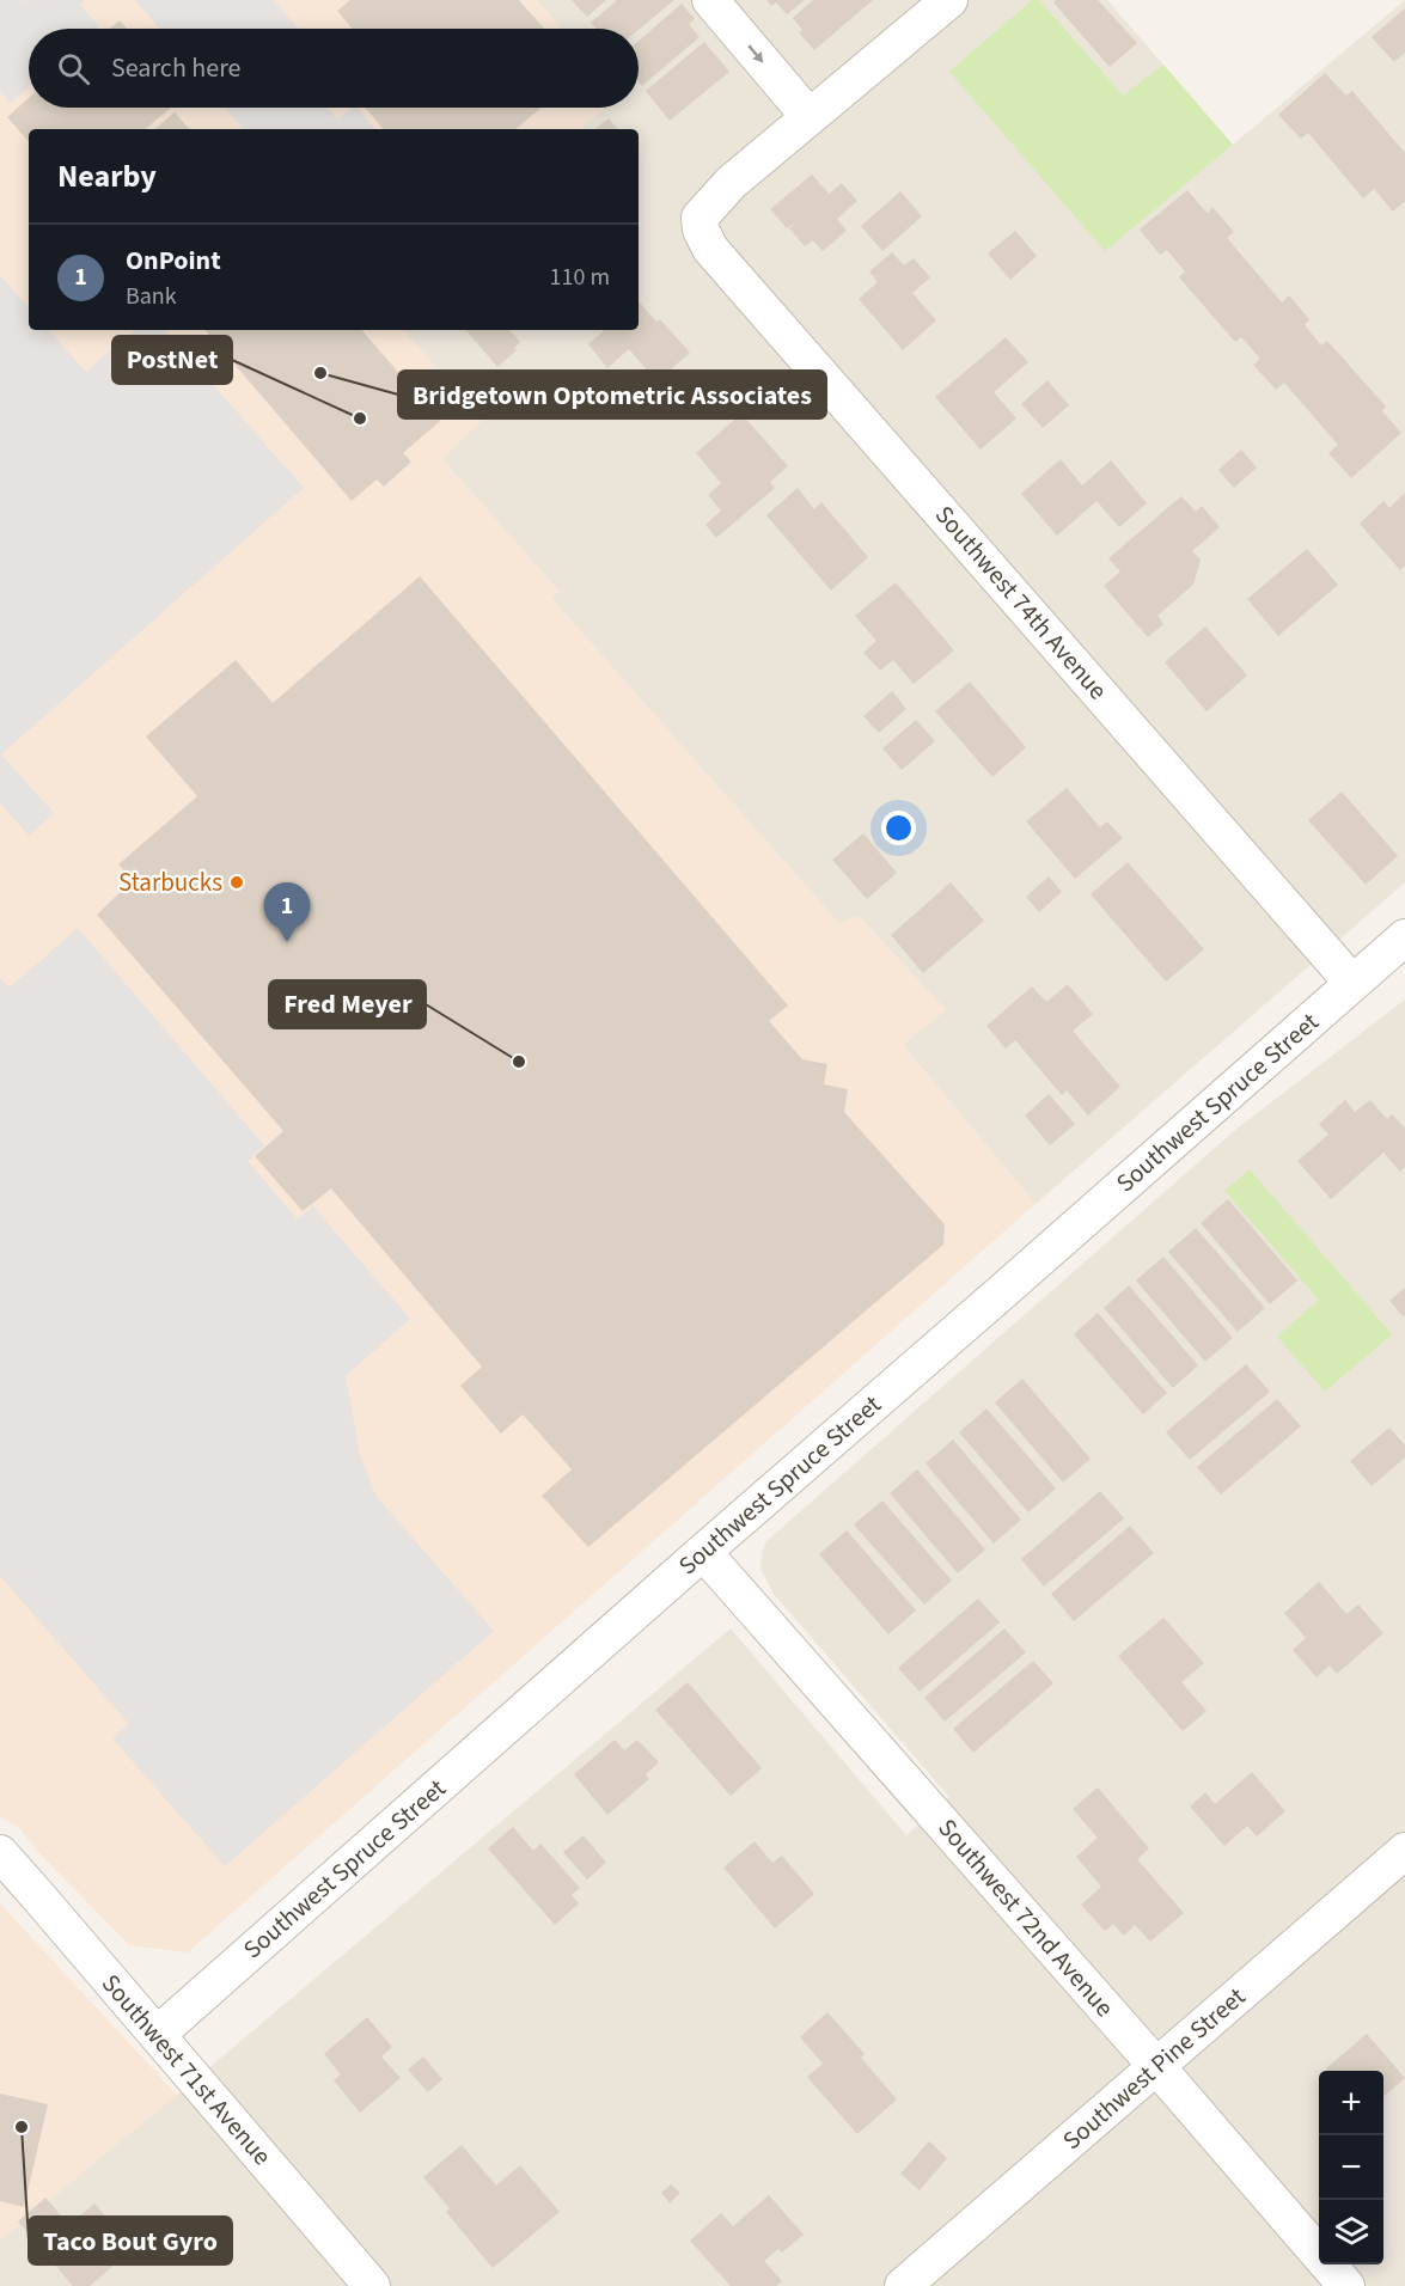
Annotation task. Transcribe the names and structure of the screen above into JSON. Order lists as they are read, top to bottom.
{
  "streets": {
    "street": [
      "Southwest 74th Avenue",
      "Southwest Spruce Street",
      "Southwest 72nd Avenue",
      "Southwest Pine Street",
      "Southwest 71st Avenue"
    ]
  },
  "crossings": [
    ["Southwest 74th Avenue", "Southwest Spruce Street"],
    ["Southwest Spruce Street", "Southwest 72nd Avenue"],
    ["Southwest Spruce Street", "Southwest 71st Avenue"],
    ["Southwest 72nd Avenue", "Southwest Pine Street"]
  ],
  "places": [
    "Bridgetown Optometric Associates",
    "PostNet",
    "Starbucks",
    "Fred Meyer",
    "Taco Bout Gyro"
  ],
  "page": {
    "search": "Search here",
    "heading": "Nearby",
    "list": [
      {
        "mark": "1",
        "name": "OnPoint",
        "note": "Bank",
        "value": "110 m"
      }
    ],
    "pins": "1",
    "map_buttons": ["+", "−"]
  }
}
